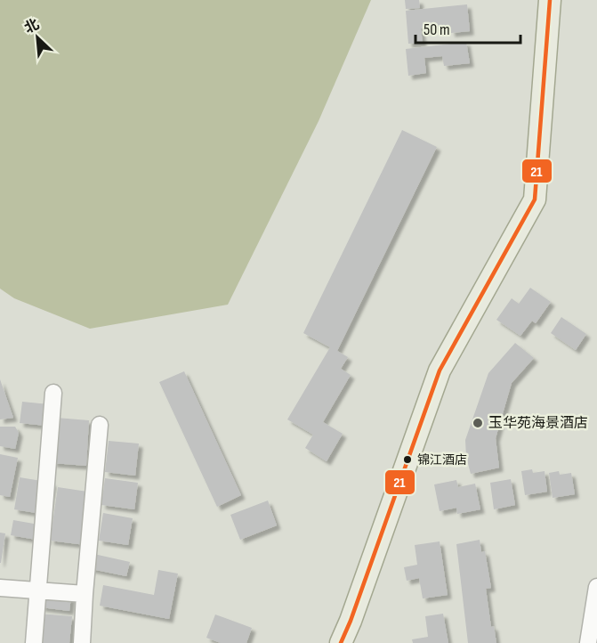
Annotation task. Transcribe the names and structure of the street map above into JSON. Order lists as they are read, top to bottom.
{
  "places": ["玉华苑海景酒店", "锦江酒店"],
  "lines": ["transit line 21"],
  "scale_bar": "50 m",
  "north": "top left"
}
